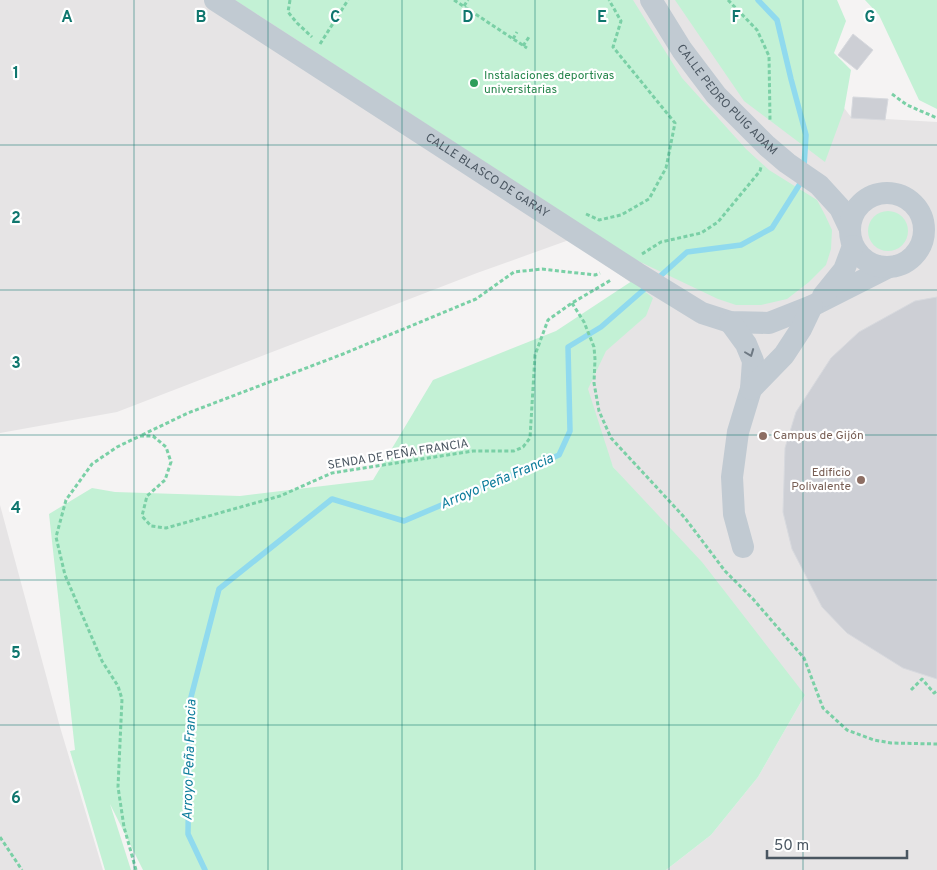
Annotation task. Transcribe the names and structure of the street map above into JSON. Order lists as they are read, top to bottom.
{
  "streets": {
    "street": ["CALLE PEDRO PUIG ADAM", "CALLE BLASCO DE GARAY"],
    "path": ["SENDA DE PEÑA FRANCIA"]
  },
  "crossings": [
    ["CALLE PEDRO PUIG ADAM", "SENDA DE PEÑA FRANCIA"],
    ["CALLE BLASCO DE GARAY", "SENDA DE PEÑA FRANCIA"]
  ],
  "water": ["Arroyo Peña Francia"],
  "places": ["Instalaciones deportivas universitarias", "Campus de Gijón", "Edificio Polivalente"],
  "scale_bar": "50 m",
  "grid": {
    "columns": [
      "A",
      "B",
      "C",
      "D",
      "E",
      "F",
      "G"
    ],
    "rows": [
      "1",
      "2",
      "3",
      "4",
      "5",
      "6"
    ]
  }
}
